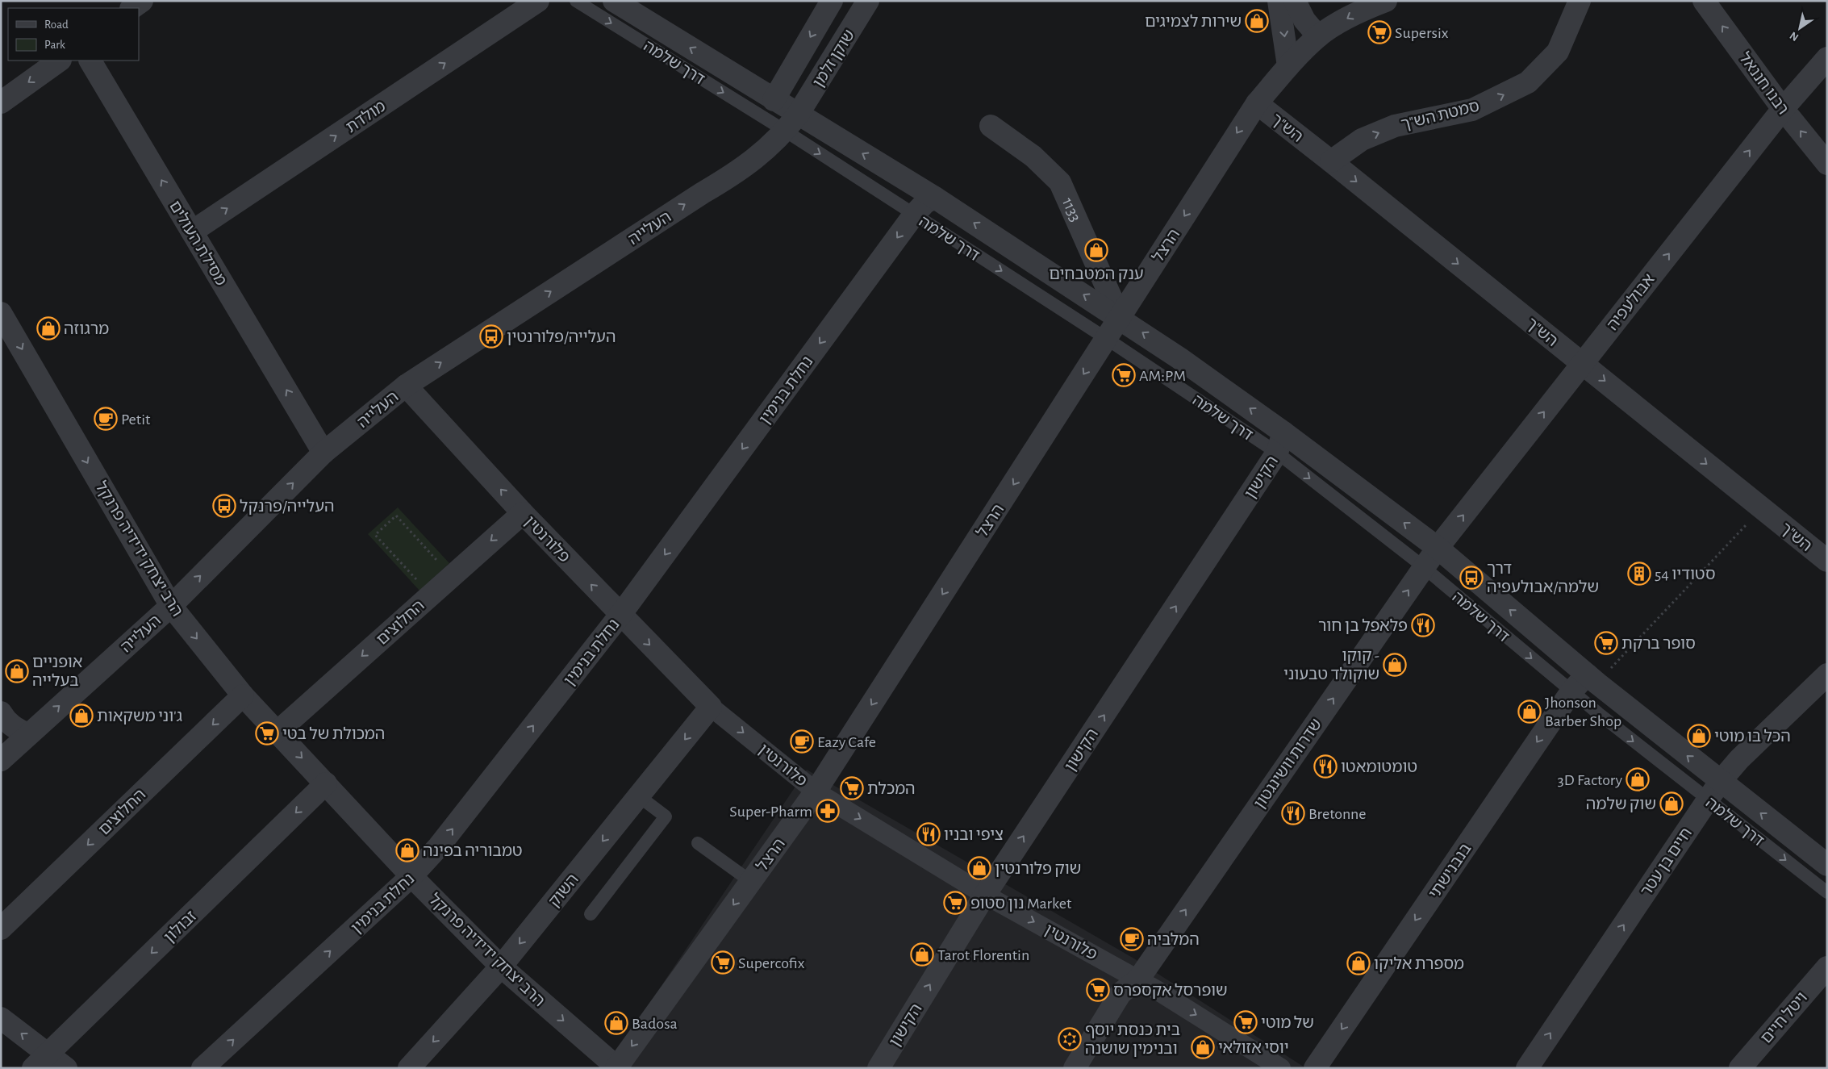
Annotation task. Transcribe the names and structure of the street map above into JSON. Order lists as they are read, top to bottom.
{
  "streets": {
    "street": [
      "שוקן זלמן",
      "דרך שלמה",
      "רבנו חננאל",
      "סמטת הש\"ך",
      "מולדת",
      "הש\"ך",
      "1133",
      "העלייה",
      "מסילת העולים",
      "הרצל",
      "אבולעפיה",
      "נחלת בנימין",
      "הקישון",
      "פלורנטין",
      "הרב יצחק ידידיה פרנקל",
      "החלוצים",
      "שדרות וושינגטון",
      "חיים בן עטר",
      "בנבנישתי",
      "השוק",
      "זבולון",
      "ויטל חיים"
    ]
  },
  "crossings": [
    ["שוקן זלמן", "דרך שלמה"],
    ["שוקן זלמן", "העלייה"],
    ["דרך שלמה", "1133"],
    ["דרך שלמה", "העלייה"],
    ["דרך שלמה", "הרצל"],
    ["דרך שלמה", "אבולעפיה"],
    ["דרך שלמה", "נחלת בנימין"],
    ["דרך שלמה", "הקישון"],
    ["דרך שלמה", "שדרות וושינגטון"],
    ["דרך שלמה", "חיים בן עטר"],
    ["דרך שלמה", "בנבנישתי"],
    ["רבנו חננאל", "אבולעפיה"],
    ["סמטת הש\"ך", "הש\"ך"],
    ["מולדת", "מסילת העולים"],
    ["הש\"ך", "הרצל"],
    ["הש\"ך", "אבולעפיה"],
    ["1133", "הרצל"],
    ["העלייה", "מסילת העולים"],
    ["העלייה", "פלורנטין"],
    ["העלייה", "הרב יצחק ידידיה פרנקל"],
    ["הרצל", "פלורנטין"],
    ["הרצל", "הרב יצחק ידידיה פרנקל"],
    ["אבולעפיה", "שדרות וושינגטון"],
    ["נחלת בנימין", "פלורנטין"],
    ["נחלת בנימין", "הרב יצחק ידידיה פרנקל"],
    ["הקישון", "פלורנטין"],
    ["פלורנטין", "החלוצים"],
    ["פלורנטין", "שדרות וושינגטון"],
    ["פלורנטין", "השוק"],
    ["הרב יצחק ידידיה פרנקל", "החלוצים"],
    ["הרב יצחק ידידיה פרנקל", "השוק"],
    ["הרב יצחק ידידיה פרנקל", "זבולון"]
  ],
  "one_way": [
    "רבנו חננאל",
    "סמטת הש\"ך",
    "מולדת",
    "הש\"ך",
    "העלייה",
    "מסילת העולים",
    "הרצל",
    "אבולעפיה",
    "הקישון",
    "הרב יצחק ידידיה פרנקל",
    "החלוצים",
    "שדרות וושינגטון",
    "חיים בן עטר",
    "בנבנישתי",
    "השוק",
    "זבולון"
  ],
  "places": {
    "shop": [
      "שירות לצמיגים",
      "ענק המטבחים",
      "מרגוזה",
      "קוקו - שוקולד טבעוני",
      "אופניים בעלייה",
      "Jhonson Barber Shop",
      "ג'וני משקאות",
      "הכל בו מוטי",
      "3D Factory",
      "שוק שלמה",
      "טמבוריה בפינה",
      "שוק פלורנטין",
      "Tarot Florentin",
      "מספרת אליקו",
      "Badosa",
      "יוסי אזולאי"
    ],
    "supermarket": [
      "Supersix",
      "AM:PM",
      "סופר ברקת",
      "המכולת של בטי",
      "המכלת",
      "נון סטופ Market",
      "Supercofix",
      "שופרסל אקספרס",
      "של מוטי"
    ],
    "bus stop": ["העלייה/פלורנטין", "העלייה/פרנקל", "דרך שלמה/אבולעפיה"],
    "cafe": ["Petit", "Eazy Cafe", "המלביה"],
    "building": ["סטודיו 54"],
    "restaurant": [
      "פלאפל בן חור",
      "טומטומאטו",
      "Bretonne",
      "ציפי ובניו"
    ],
    "pharmacy": ["Super-Pharm"],
    "synagogue": ["בית כנסת יוסף ובנימין שושנה"]
  },
  "legend": ["Road", "Park"],
  "north": "bottom left"
}
